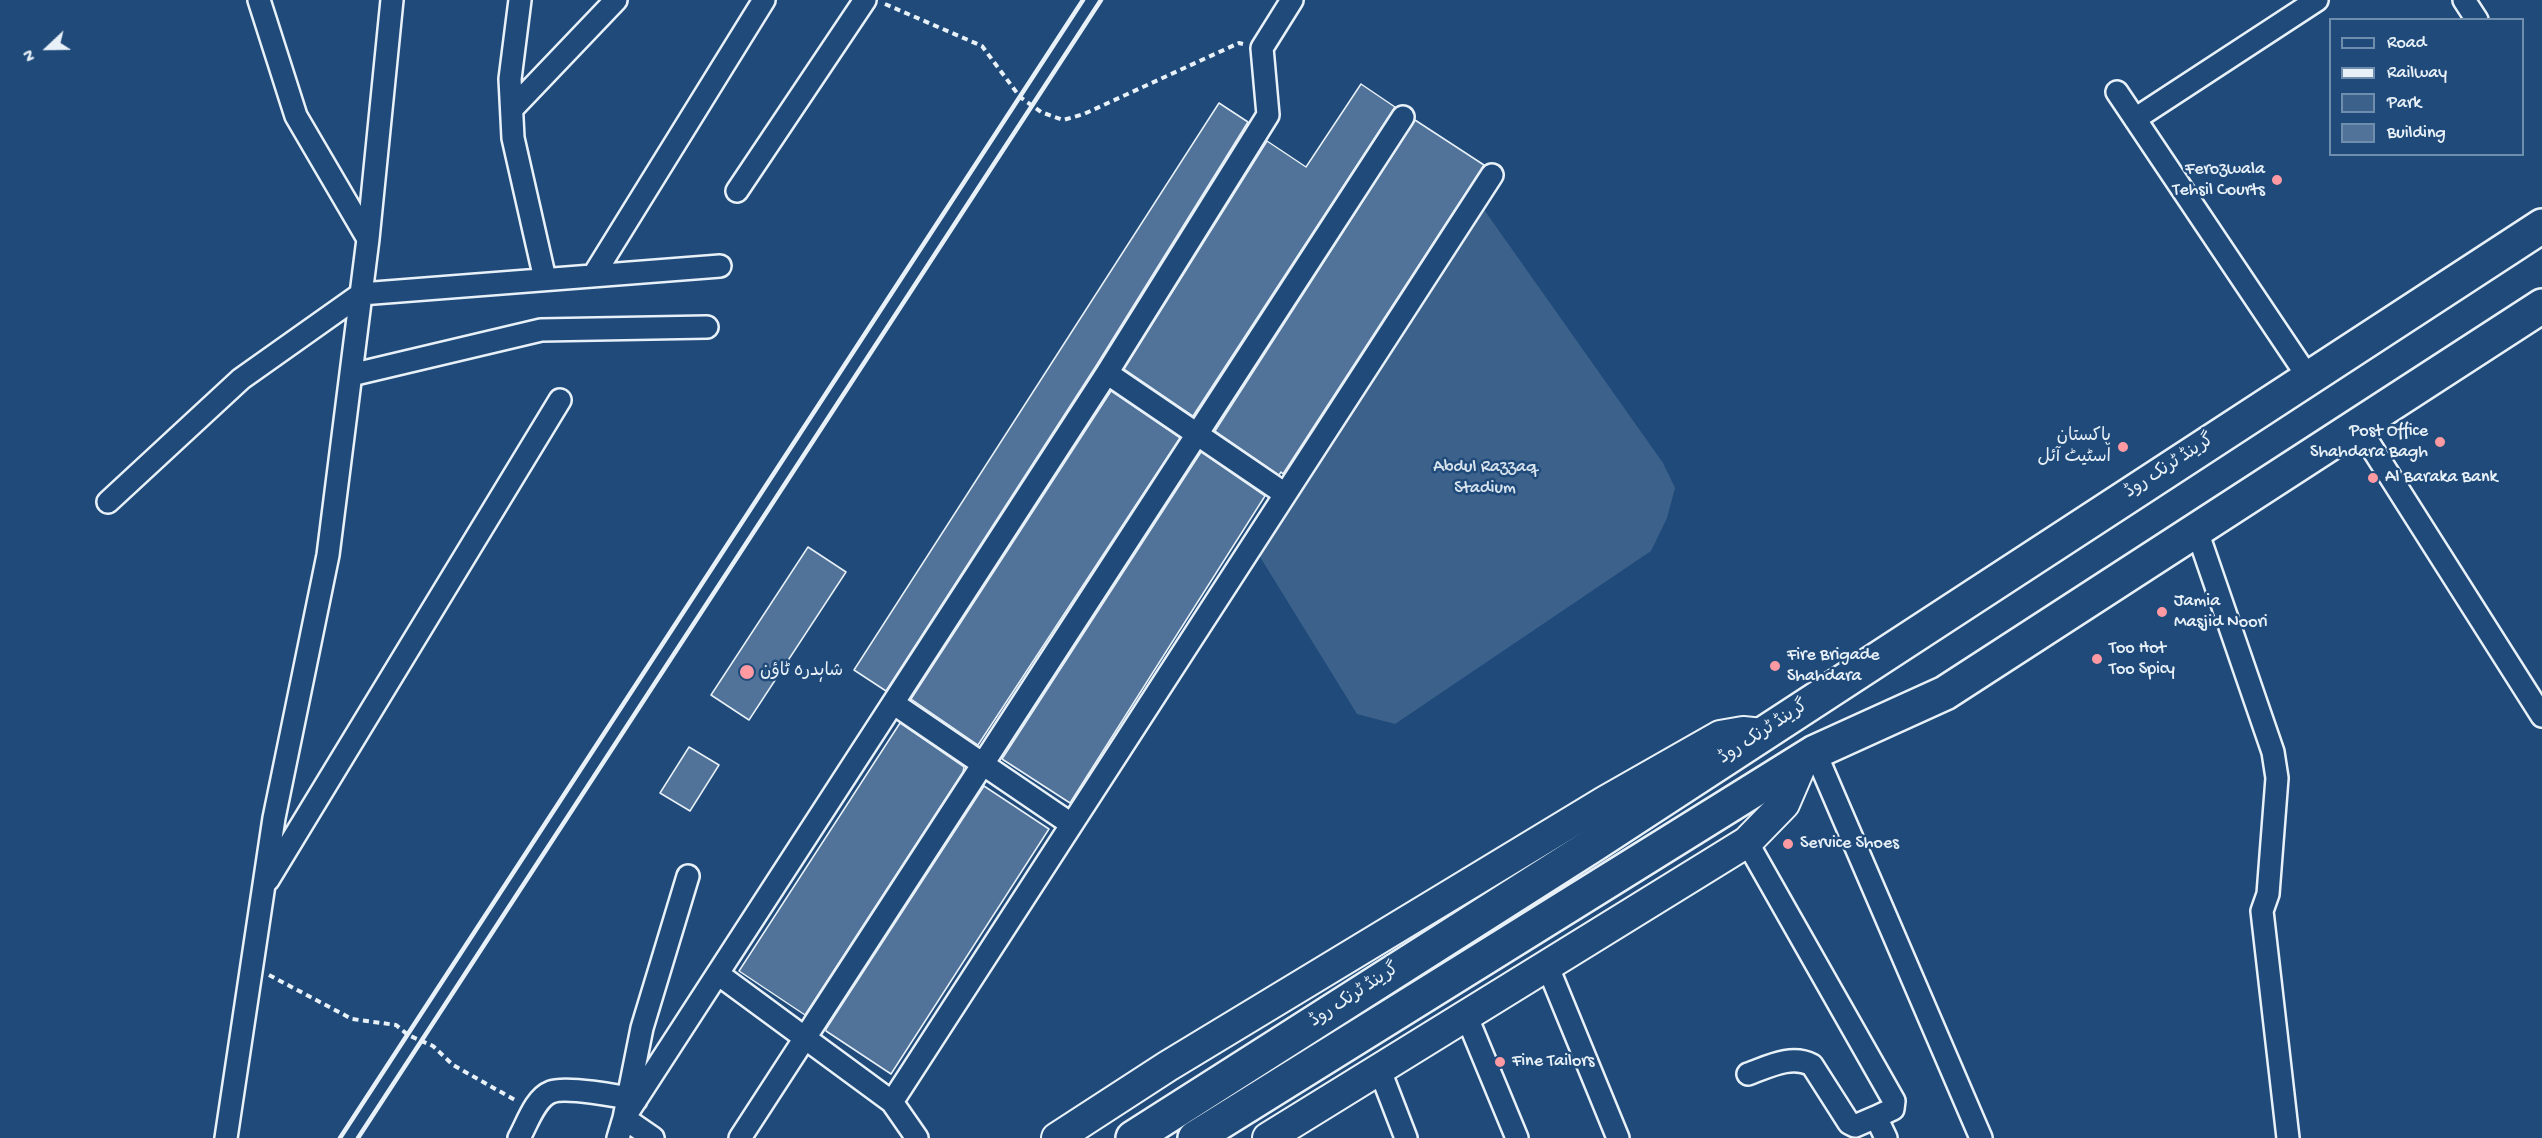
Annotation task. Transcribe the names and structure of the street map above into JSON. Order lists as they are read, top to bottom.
{
  "streets": {
    "highway": ["گرینڈ ٹرنک روڈ"]
  },
  "parks": ["Abdul Razzaq Stadium"],
  "places": [
    "Ferozwala Tehsil Courts",
    "Post Office Shahdara Bagh",
    "پاکستان اسٹیٹ آئل",
    "Al Baraka Bank",
    "Jamia Masjid Noori",
    "Too Hot Too Spicy",
    "Fire Brigade Shahdara",
    "شاہدرہ ٹاؤن",
    "Service Shoes",
    "Fine Tailors"
  ],
  "legend": [
    "Road",
    "Railway",
    "Park",
    "Building"
  ],
  "north": "left"
}
